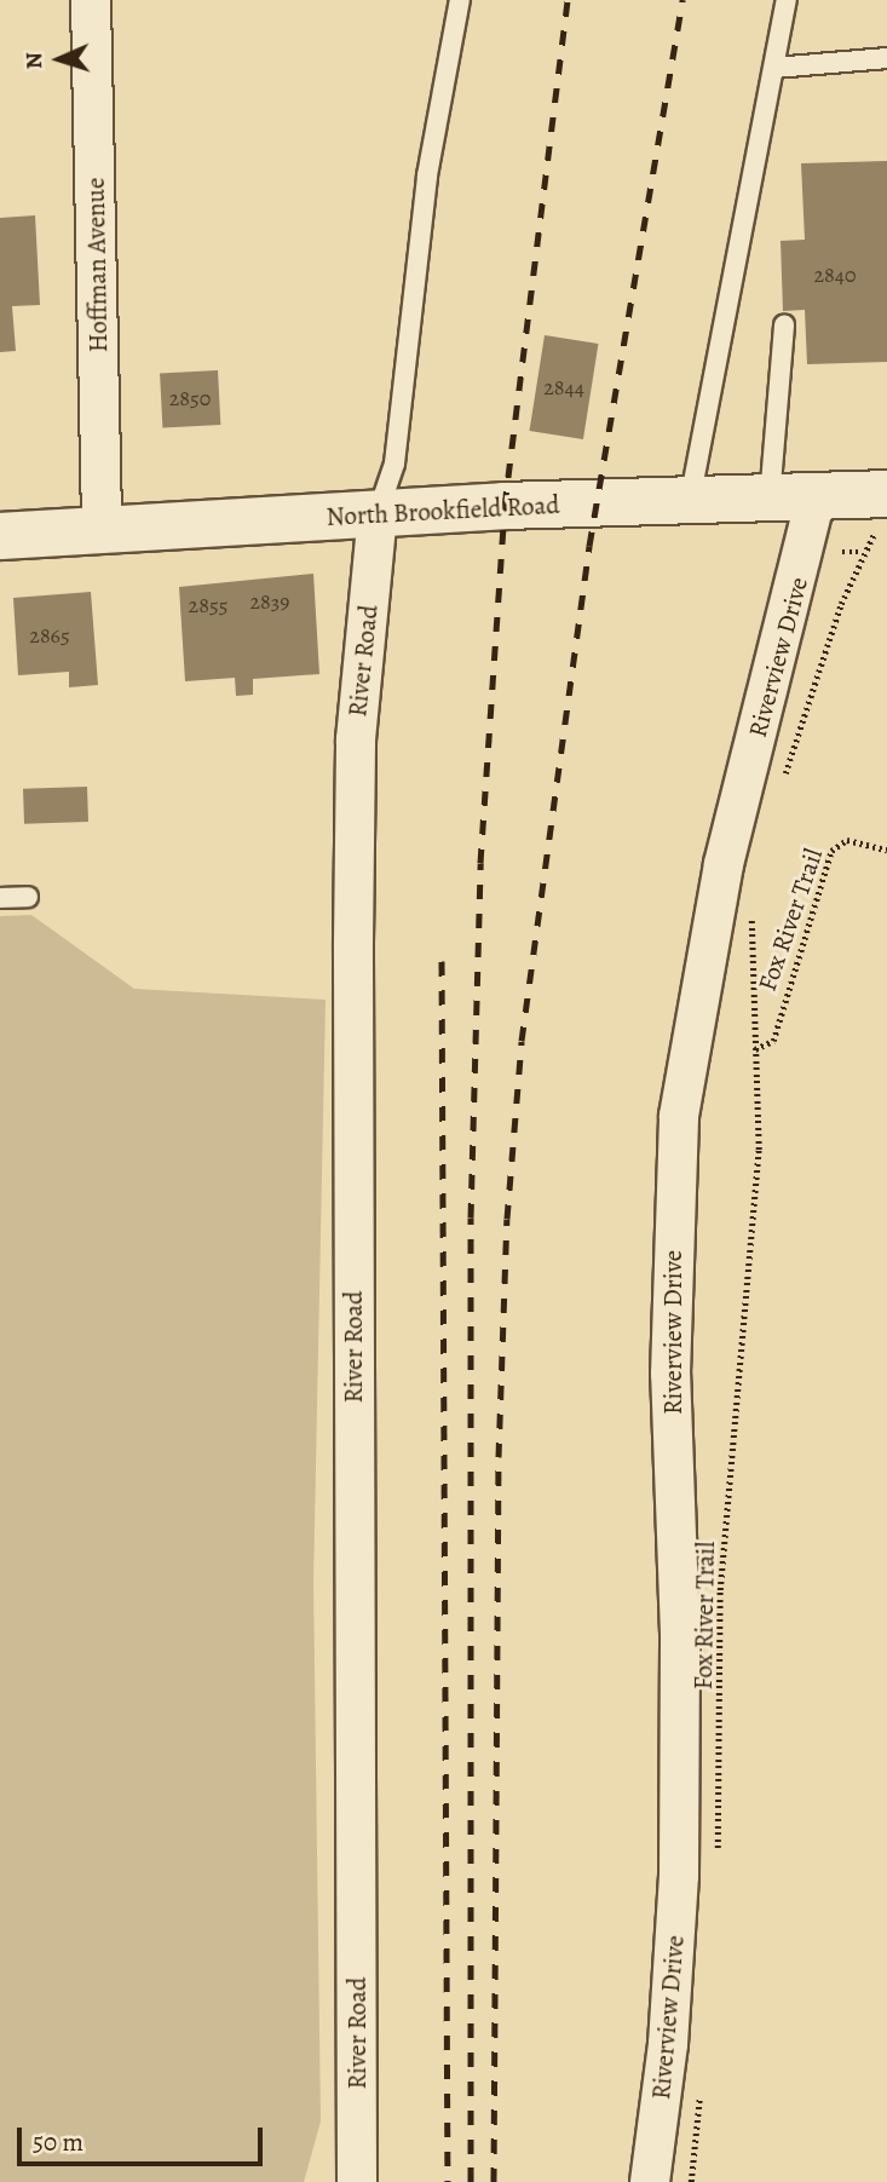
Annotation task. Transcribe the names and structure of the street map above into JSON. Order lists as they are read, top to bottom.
{
  "streets": {
    "street": [
      "Hoffman Avenue",
      "North Brookfield Road",
      "Riverview Drive",
      "River Road"
    ],
    "path": ["Fox River Trail"]
  },
  "crossings": [
    ["Hoffman Avenue", "North Brookfield Road"],
    ["North Brookfield Road", "Riverview Drive"],
    ["North Brookfield Road", "River Road"]
  ],
  "house_numbers": [
    "2840",
    "2844",
    "2850",
    "2839",
    "2855",
    "2865"
  ],
  "scale_bar": "50 m",
  "north": "left"
}
